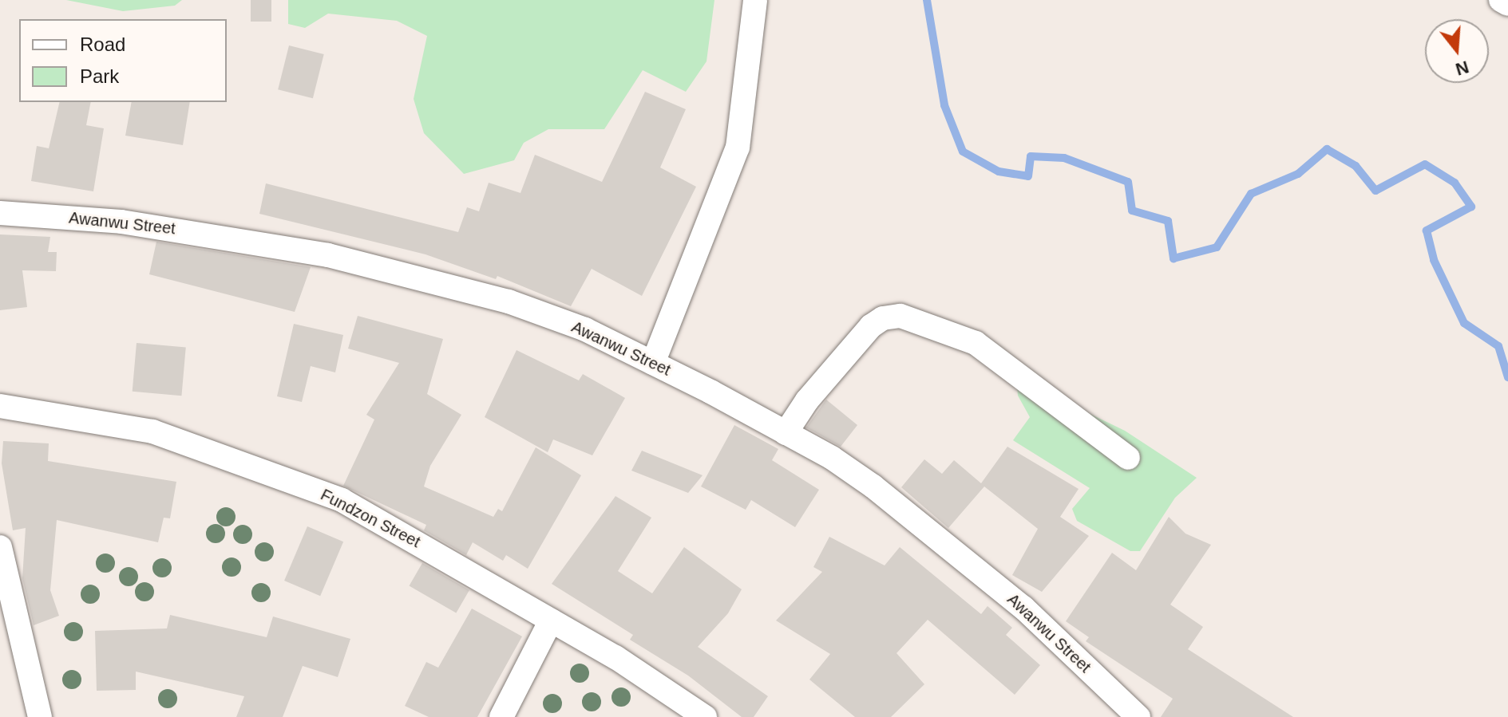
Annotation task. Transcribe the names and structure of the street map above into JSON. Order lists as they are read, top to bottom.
{
  "streets": {
    "street": ["Awanwu Street", "Fundzon Street"]
  },
  "legend": ["Road", "Park"],
  "north": "bottom"
}
